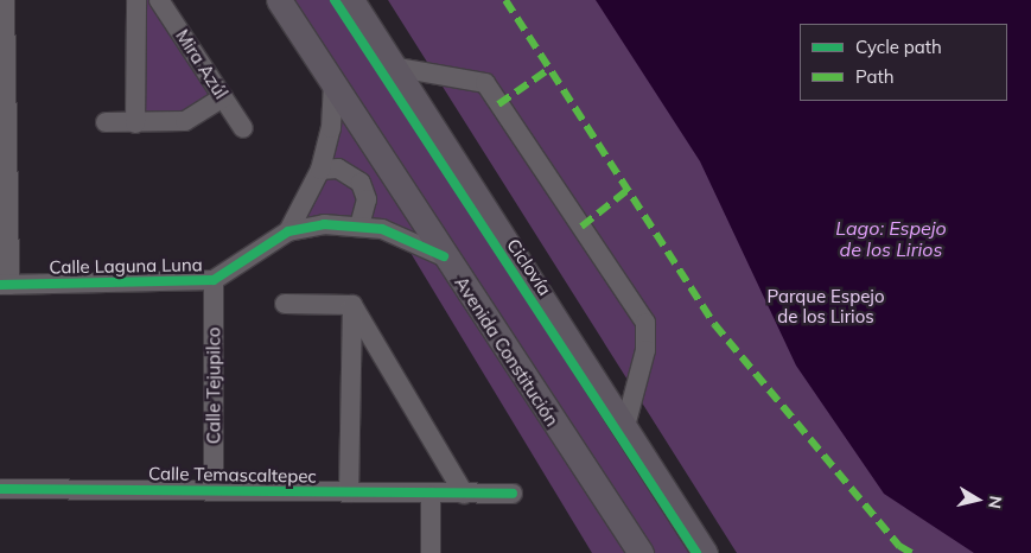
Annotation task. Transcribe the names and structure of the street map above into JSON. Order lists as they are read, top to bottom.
{
  "streets": {
    "main road": ["Avenida Constitución"],
    "street": [
      "Mira Azúl",
      "Calle Laguna Luna",
      "Calle Tejupilco",
      "Calle Temascaltepec"
    ],
    "cycle path": ["Ciclovía"]
  },
  "crossings": [
    ["Calle Laguna Luna", "Avenida Constitución"],
    ["Calle Laguna Luna", "Calle Tejupilco"],
    ["Calle Tejupilco", "Calle Temascaltepec"]
  ],
  "water": ["Lago: Espejo de los Lirios"],
  "parks": ["Parque Espejo de los Lirios"],
  "legend": ["Cycle path", "Path"],
  "north": "right"
}
